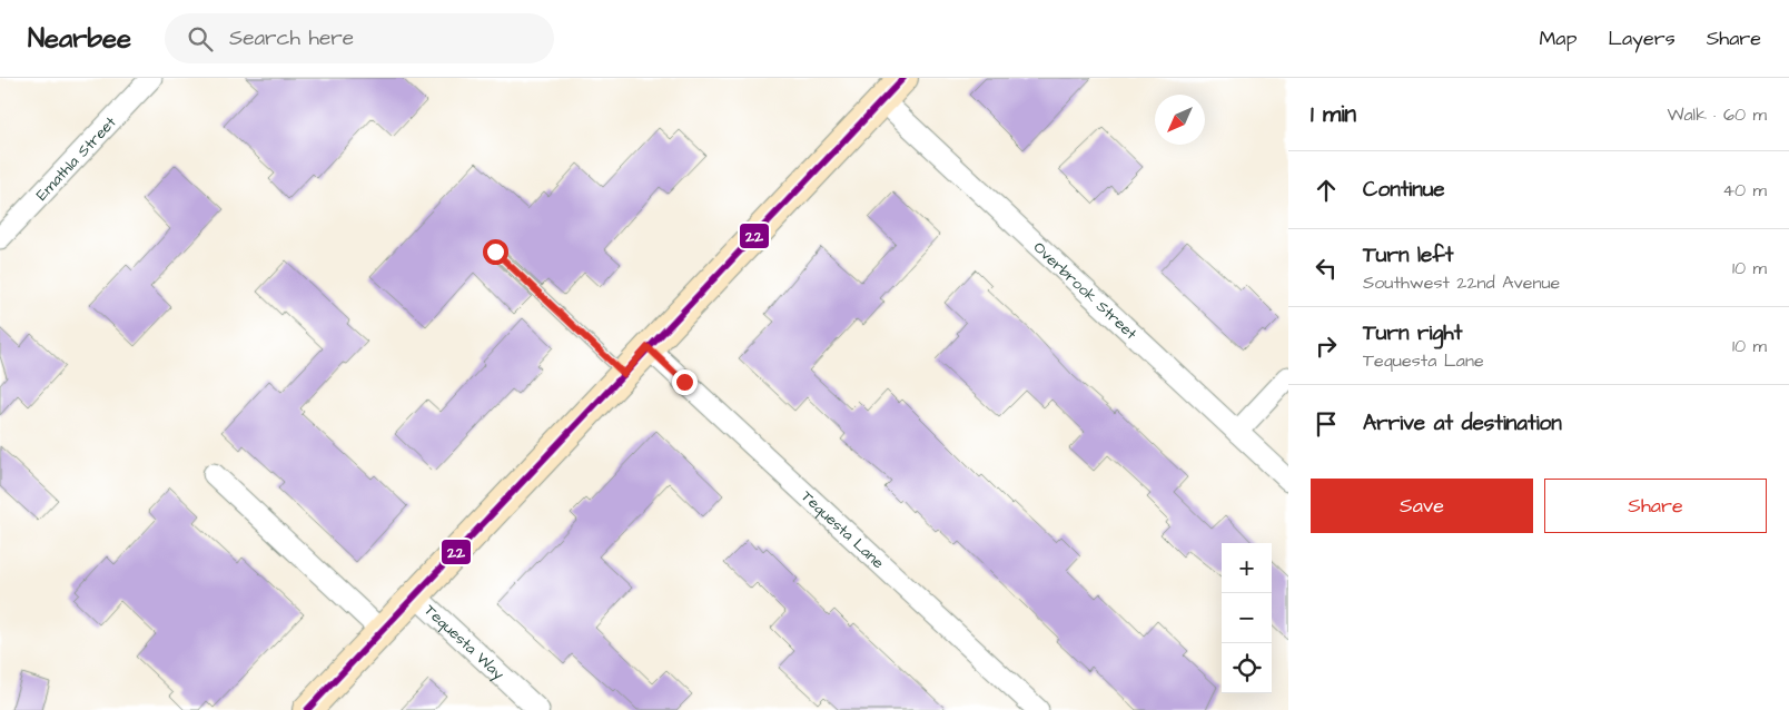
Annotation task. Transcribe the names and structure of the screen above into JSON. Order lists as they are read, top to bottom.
{
  "streets": {
    "street": [
      "Emathla Street",
      "Overbrook Street",
      "Tequesta Lane",
      "Tequesta Way"
    ]
  },
  "lines": ["transit line 22"],
  "north": "bottom left",
  "page": {
    "header": "Nearbee",
    "search": "Search here",
    "nav": ["Map", "Layers", "Share"],
    "heading": ["1 min", "Walk · 60 m"],
    "list": [
      ["Continue", "40 m"],
      ["Turn left", "Southwest 22nd Avenue", "10 m"],
      ["Turn right", "Tequesta Lane", "10 m"],
      "Arrive at destination"
    ],
    "buttons": ["Save", "Share"],
    "map_buttons": ["+", "−"]
  }
}
